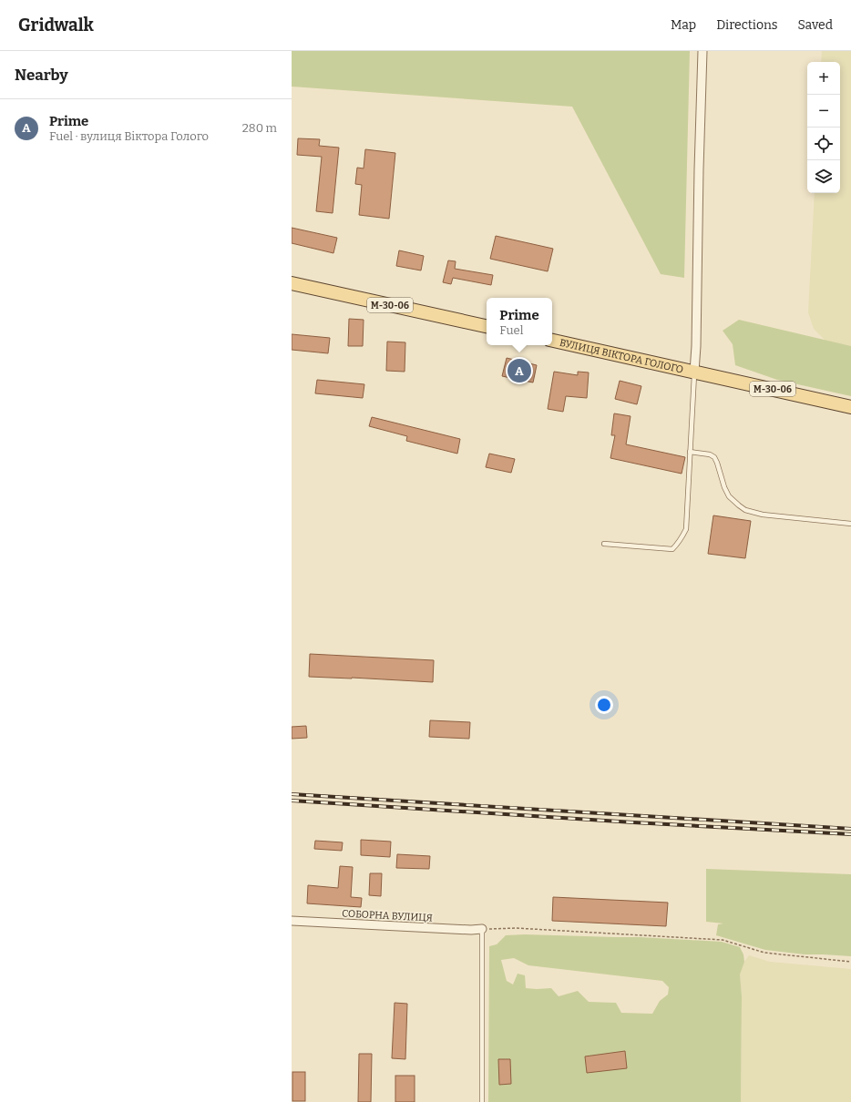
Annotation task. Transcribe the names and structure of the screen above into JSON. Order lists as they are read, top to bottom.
{
  "streets": {
    "main road": ["М-30-06", "ВУЛИЦЯ ВІКТОРА ГОЛОГО"],
    "street": ["СОБОРНА ВУЛИЦЯ"]
  },
  "crossings": [
    ["М-30-06", "ВУЛИЦЯ ВІКТОРА ГОЛОГО"]
  ],
  "page": {
    "header": "Gridwalk",
    "nav": ["Map", "Directions", "Saved"],
    "heading": "Nearby",
    "map_buttons": ["+", "−"],
    "list": [
      {
        "mark": "A",
        "name": "Prime",
        "note": "Fuel · вулиця Віктора Голого",
        "value": "280 m"
      }
    ],
    "popup": ["Prime", "Fuel"],
    "pins": "A"
  }
}
